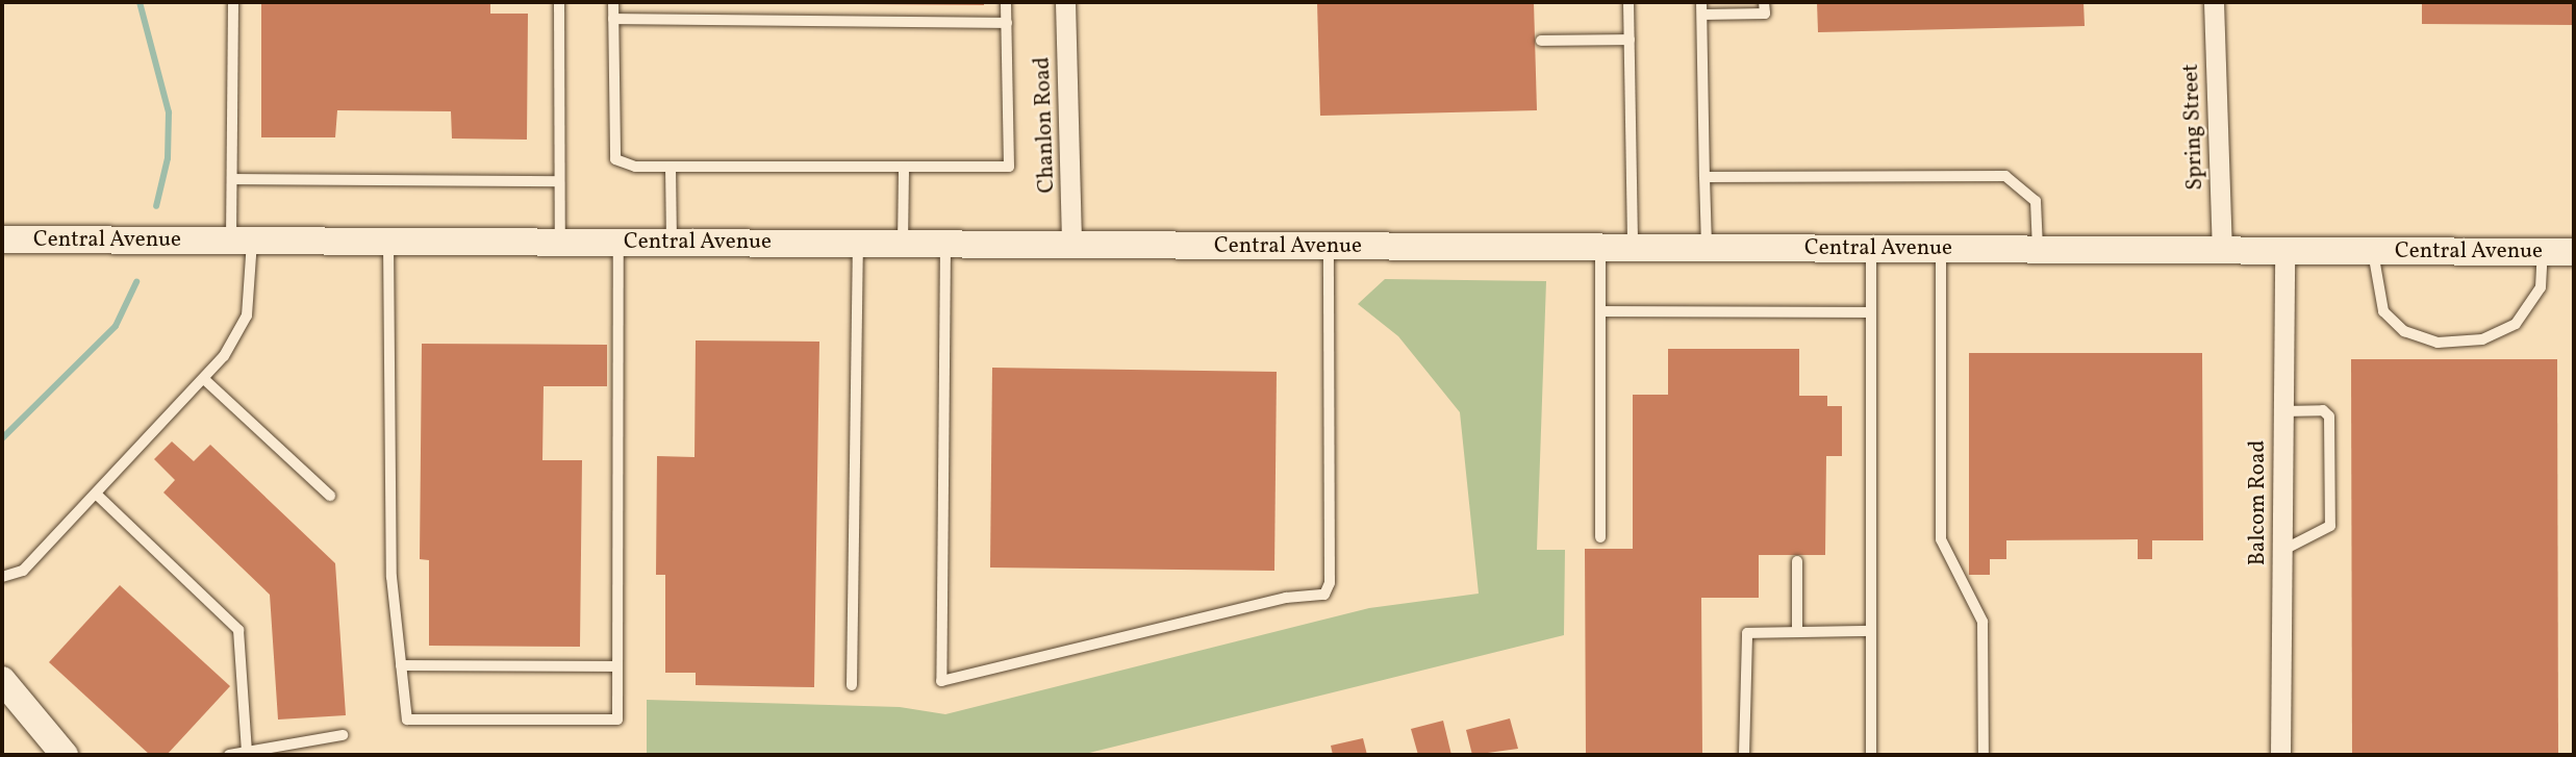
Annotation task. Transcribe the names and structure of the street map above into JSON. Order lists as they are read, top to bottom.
{
  "streets": {
    "street": [
      "Chanlon Road",
      "Spring Street",
      "Central Avenue",
      "Balcom Road"
    ]
  },
  "crossings": [
    ["Chanlon Road", "Central Avenue"],
    ["Spring Street", "Central Avenue"],
    ["Central Avenue", "Balcom Road"]
  ]
}
